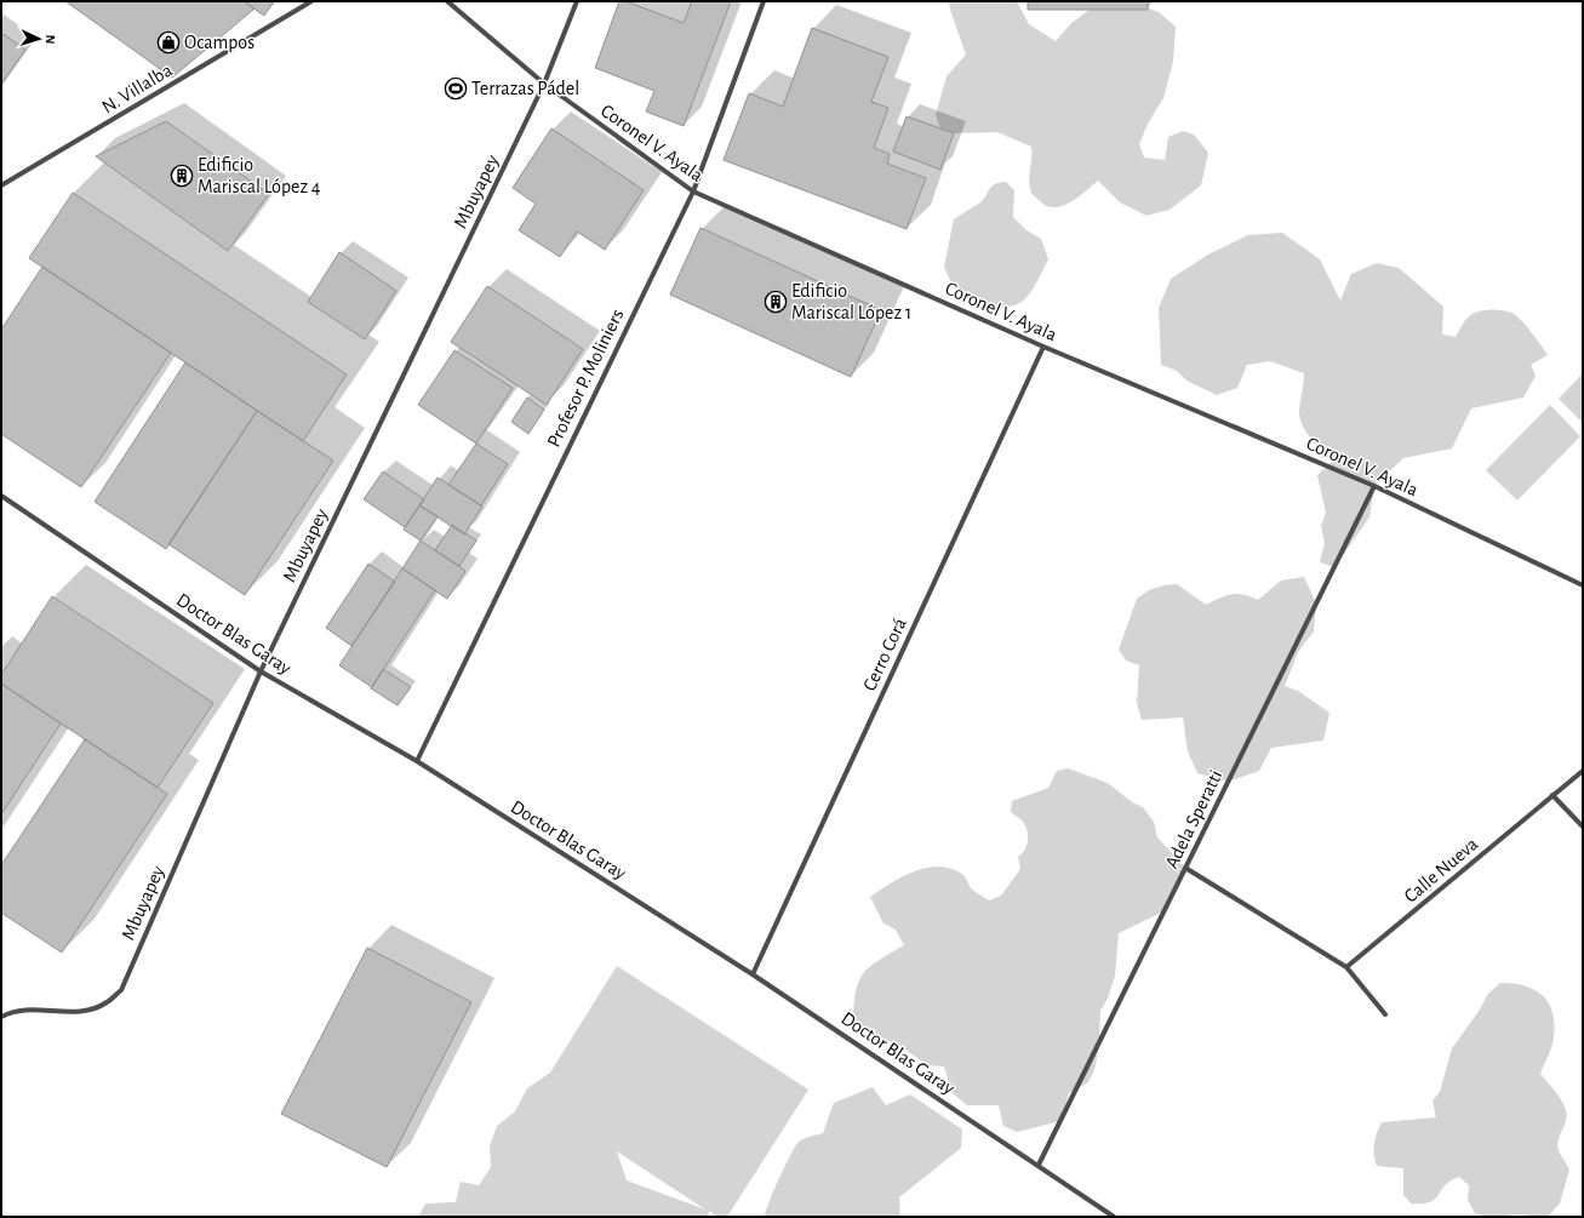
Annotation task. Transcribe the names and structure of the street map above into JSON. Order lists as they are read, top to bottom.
{
  "streets": {
    "street": [
      "N. Villalba",
      "Coronel V. Ayala",
      "Mbuyapey",
      "Profesor P. Moliniers",
      "Doctor Blas Garay",
      "Cerro Corá",
      "Adela Speratti",
      "Calle Nueva"
    ]
  },
  "crossings": [
    ["Coronel V. Ayala", "Mbuyapey"],
    ["Coronel V. Ayala", "Profesor P. Moliniers"],
    ["Coronel V. Ayala", "Cerro Corá"],
    ["Coronel V. Ayala", "Adela Speratti"],
    ["Mbuyapey", "Doctor Blas Garay"],
    ["Profesor P. Moliniers", "Doctor Blas Garay"],
    ["Doctor Blas Garay", "Cerro Corá"],
    ["Doctor Blas Garay", "Adela Speratti"]
  ],
  "places": {
    "shop": ["Ocampos"],
    "sports": ["Terrazas Pádel"],
    "building": ["Edificio Mariscal López 4", "Edificio Mariscal López 1"]
  },
  "north": "right"
}
